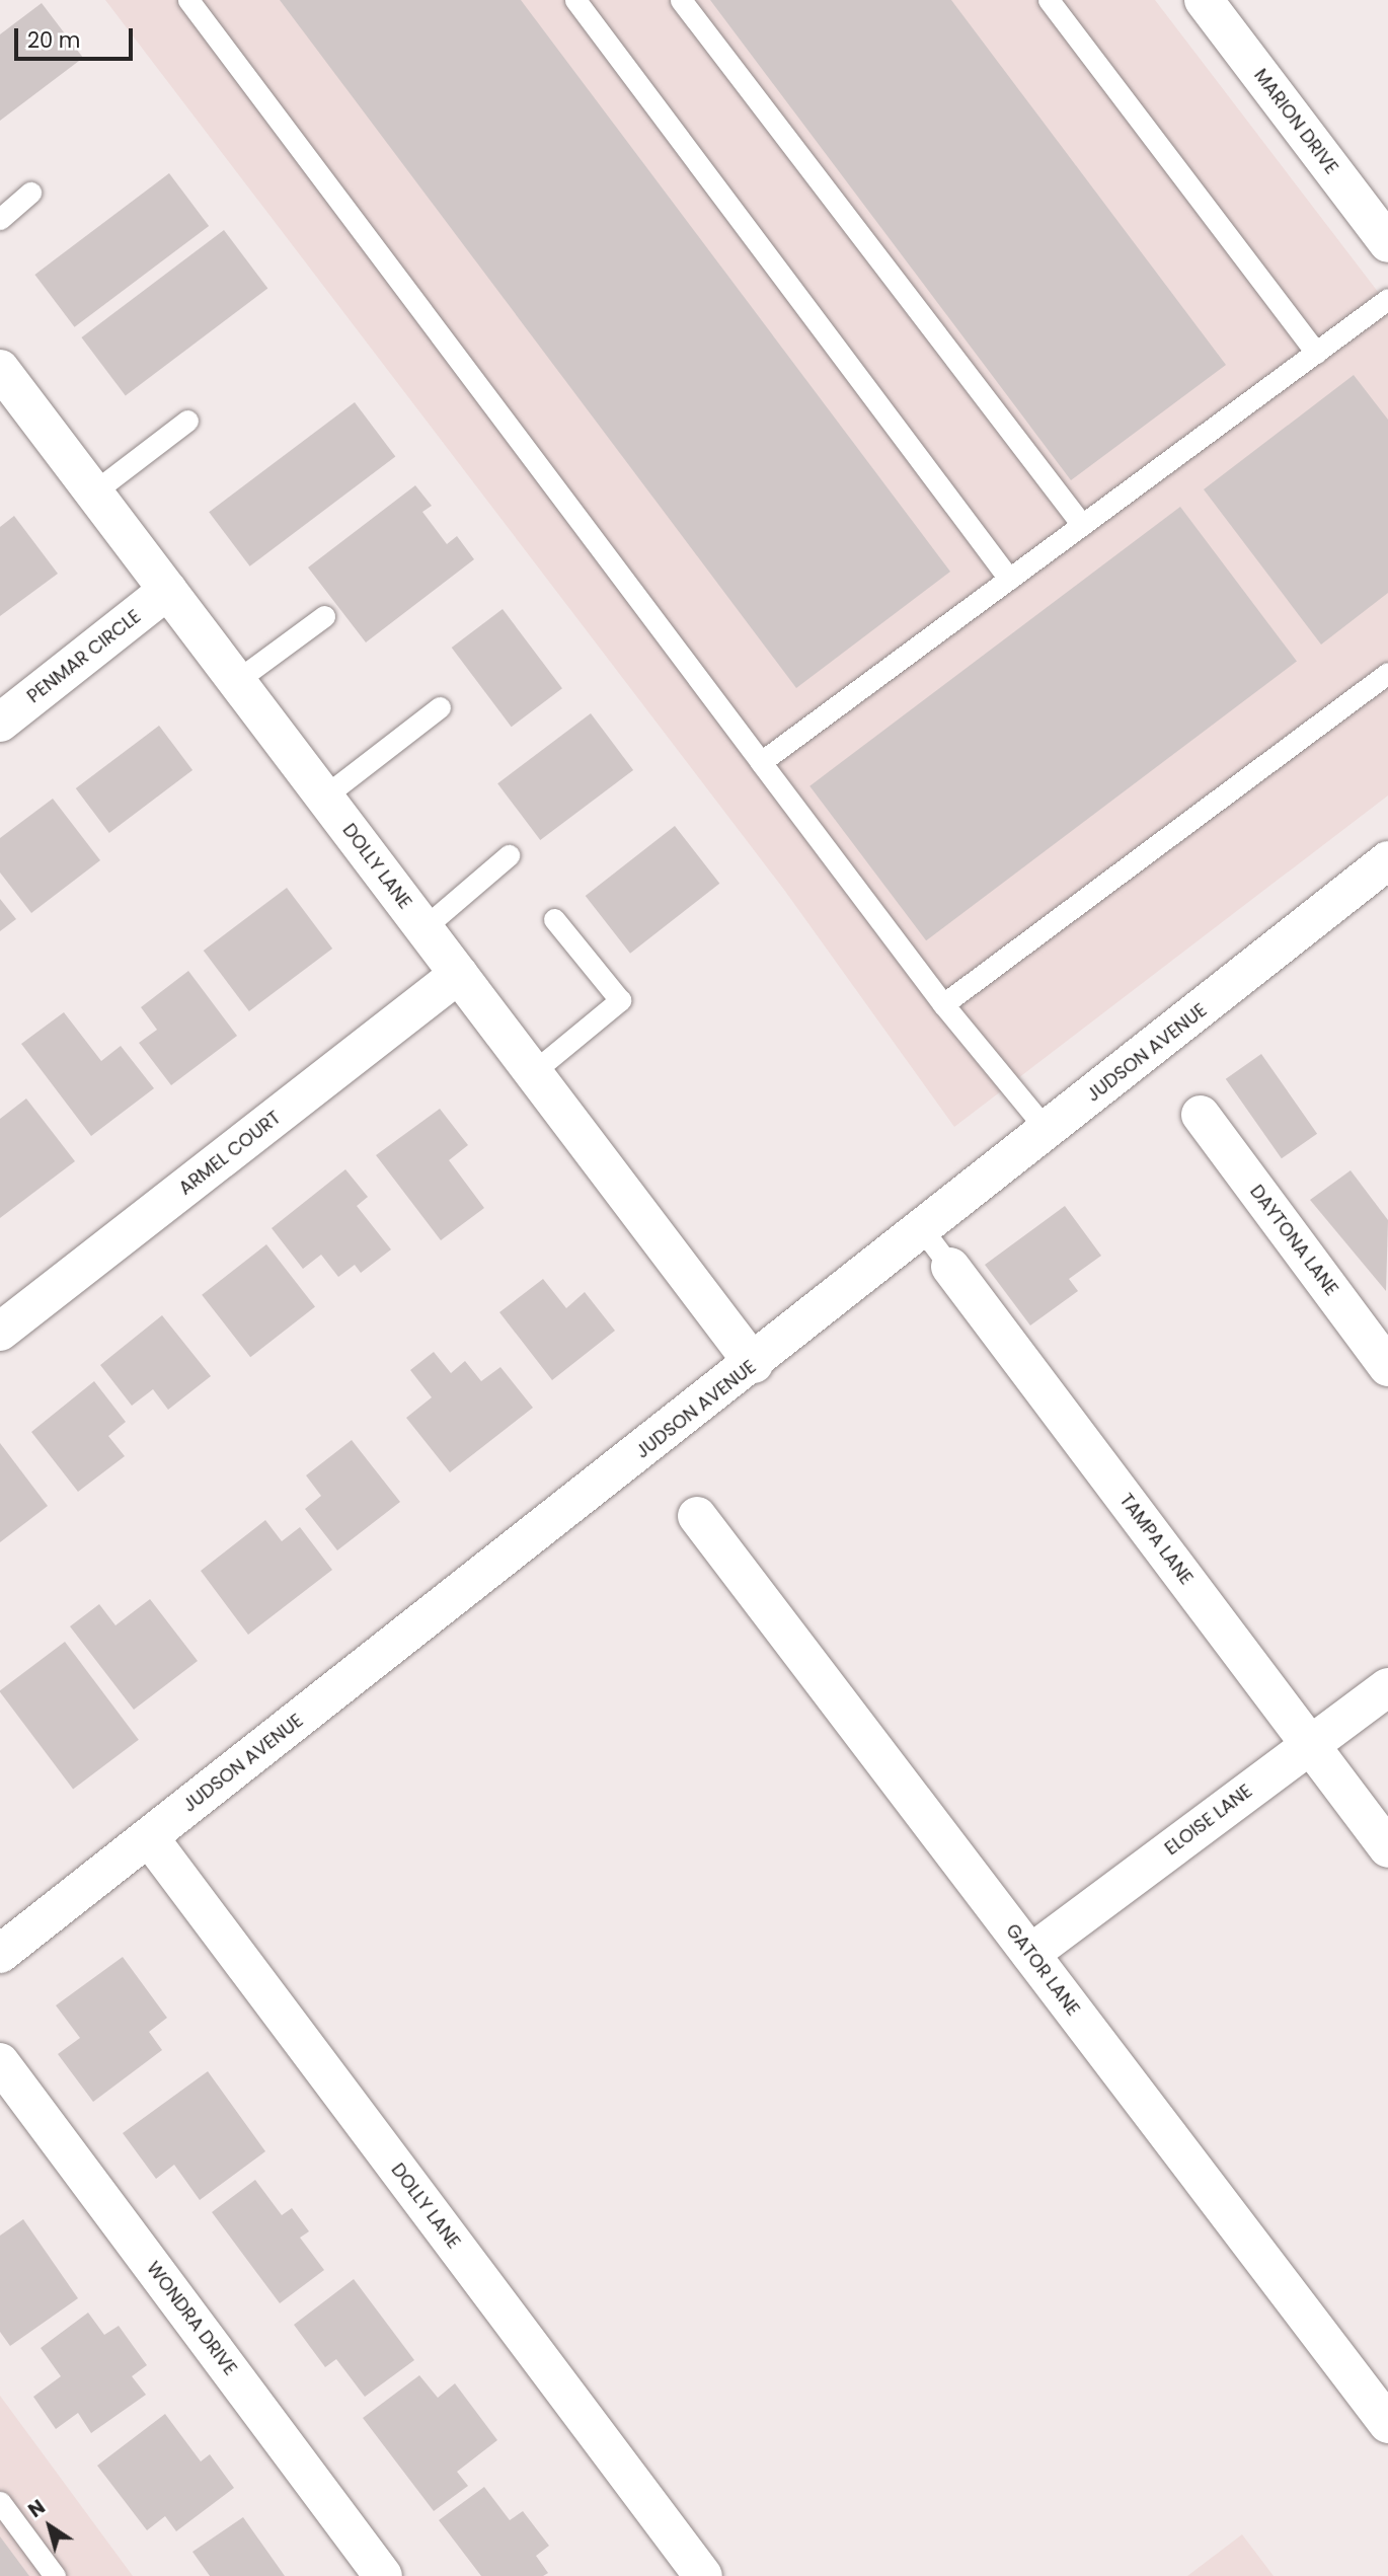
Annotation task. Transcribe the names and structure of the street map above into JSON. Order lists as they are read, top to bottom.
{
  "streets": {
    "street": [
      "MARION DRIVE",
      "PENMAR CIRCLE",
      "DOLLY LANE",
      "JUDSON AVENUE",
      "ARMEL COURT",
      "DAYTONA LANE",
      "TAMPA LANE",
      "ELOISE LANE",
      "GATOR LANE",
      "WONDRA DRIVE"
    ]
  },
  "crossings": [
    ["PENMAR CIRCLE", "DOLLY LANE"],
    ["DOLLY LANE", "JUDSON AVENUE"],
    ["DOLLY LANE", "ARMEL COURT"],
    ["JUDSON AVENUE", "TAMPA LANE"],
    ["TAMPA LANE", "ELOISE LANE"],
    ["ELOISE LANE", "GATOR LANE"]
  ],
  "scale_bar": "20 m",
  "north": "top left"
}
